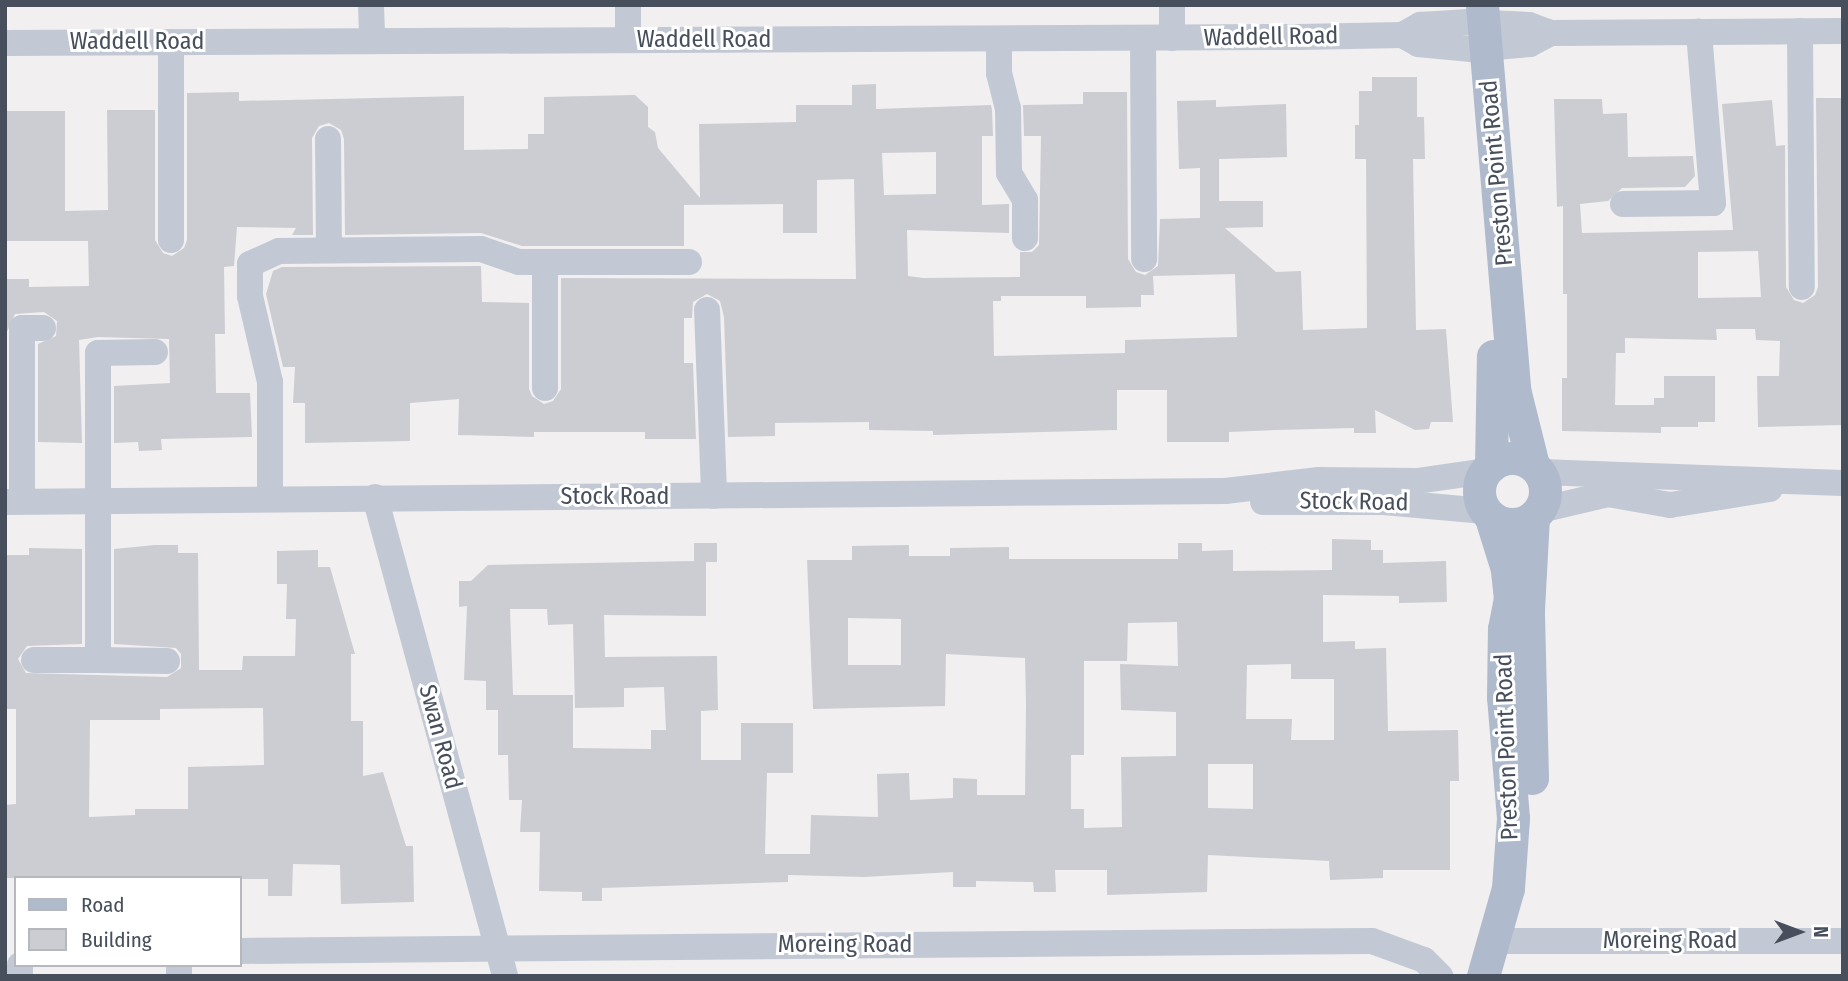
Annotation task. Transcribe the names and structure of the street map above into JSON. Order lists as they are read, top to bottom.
{
  "streets": {
    "main road": ["Preston Point Road", "Stock Road"],
    "street": ["Waddell Road", "Swan Road", "Moreing Road"]
  },
  "crossings": [
    ["Waddell Road", "Preston Point Road"],
    ["Preston Point Road", "Stock Road"],
    ["Preston Point Road", "Moreing Road"],
    ["Stock Road", "Swan Road"],
    ["Swan Road", "Moreing Road"]
  ],
  "legend": ["Road", "Building"],
  "north": "right"
}
